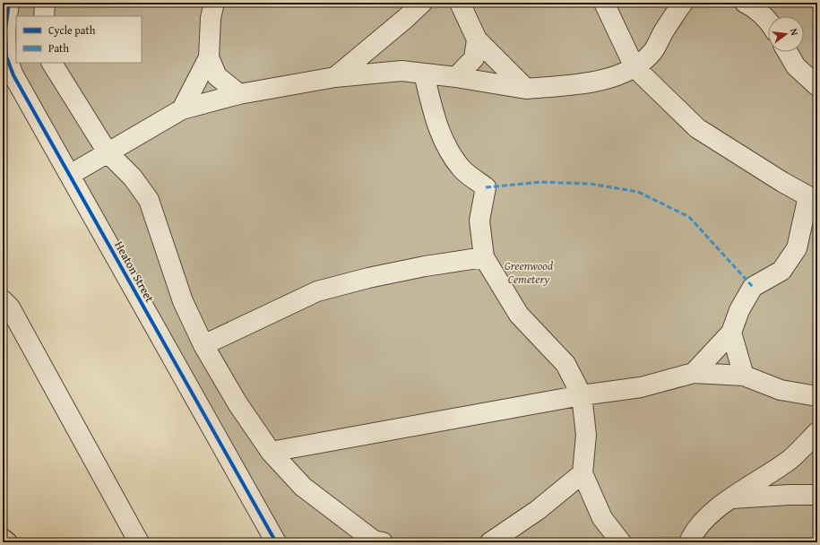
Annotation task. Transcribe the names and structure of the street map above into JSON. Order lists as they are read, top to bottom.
{
  "streets": {
    "street": ["Heaton Street"]
  },
  "parks": ["Greenwood Cemetery"],
  "legend": ["Cycle path", "Path"],
  "north": "right"
}
